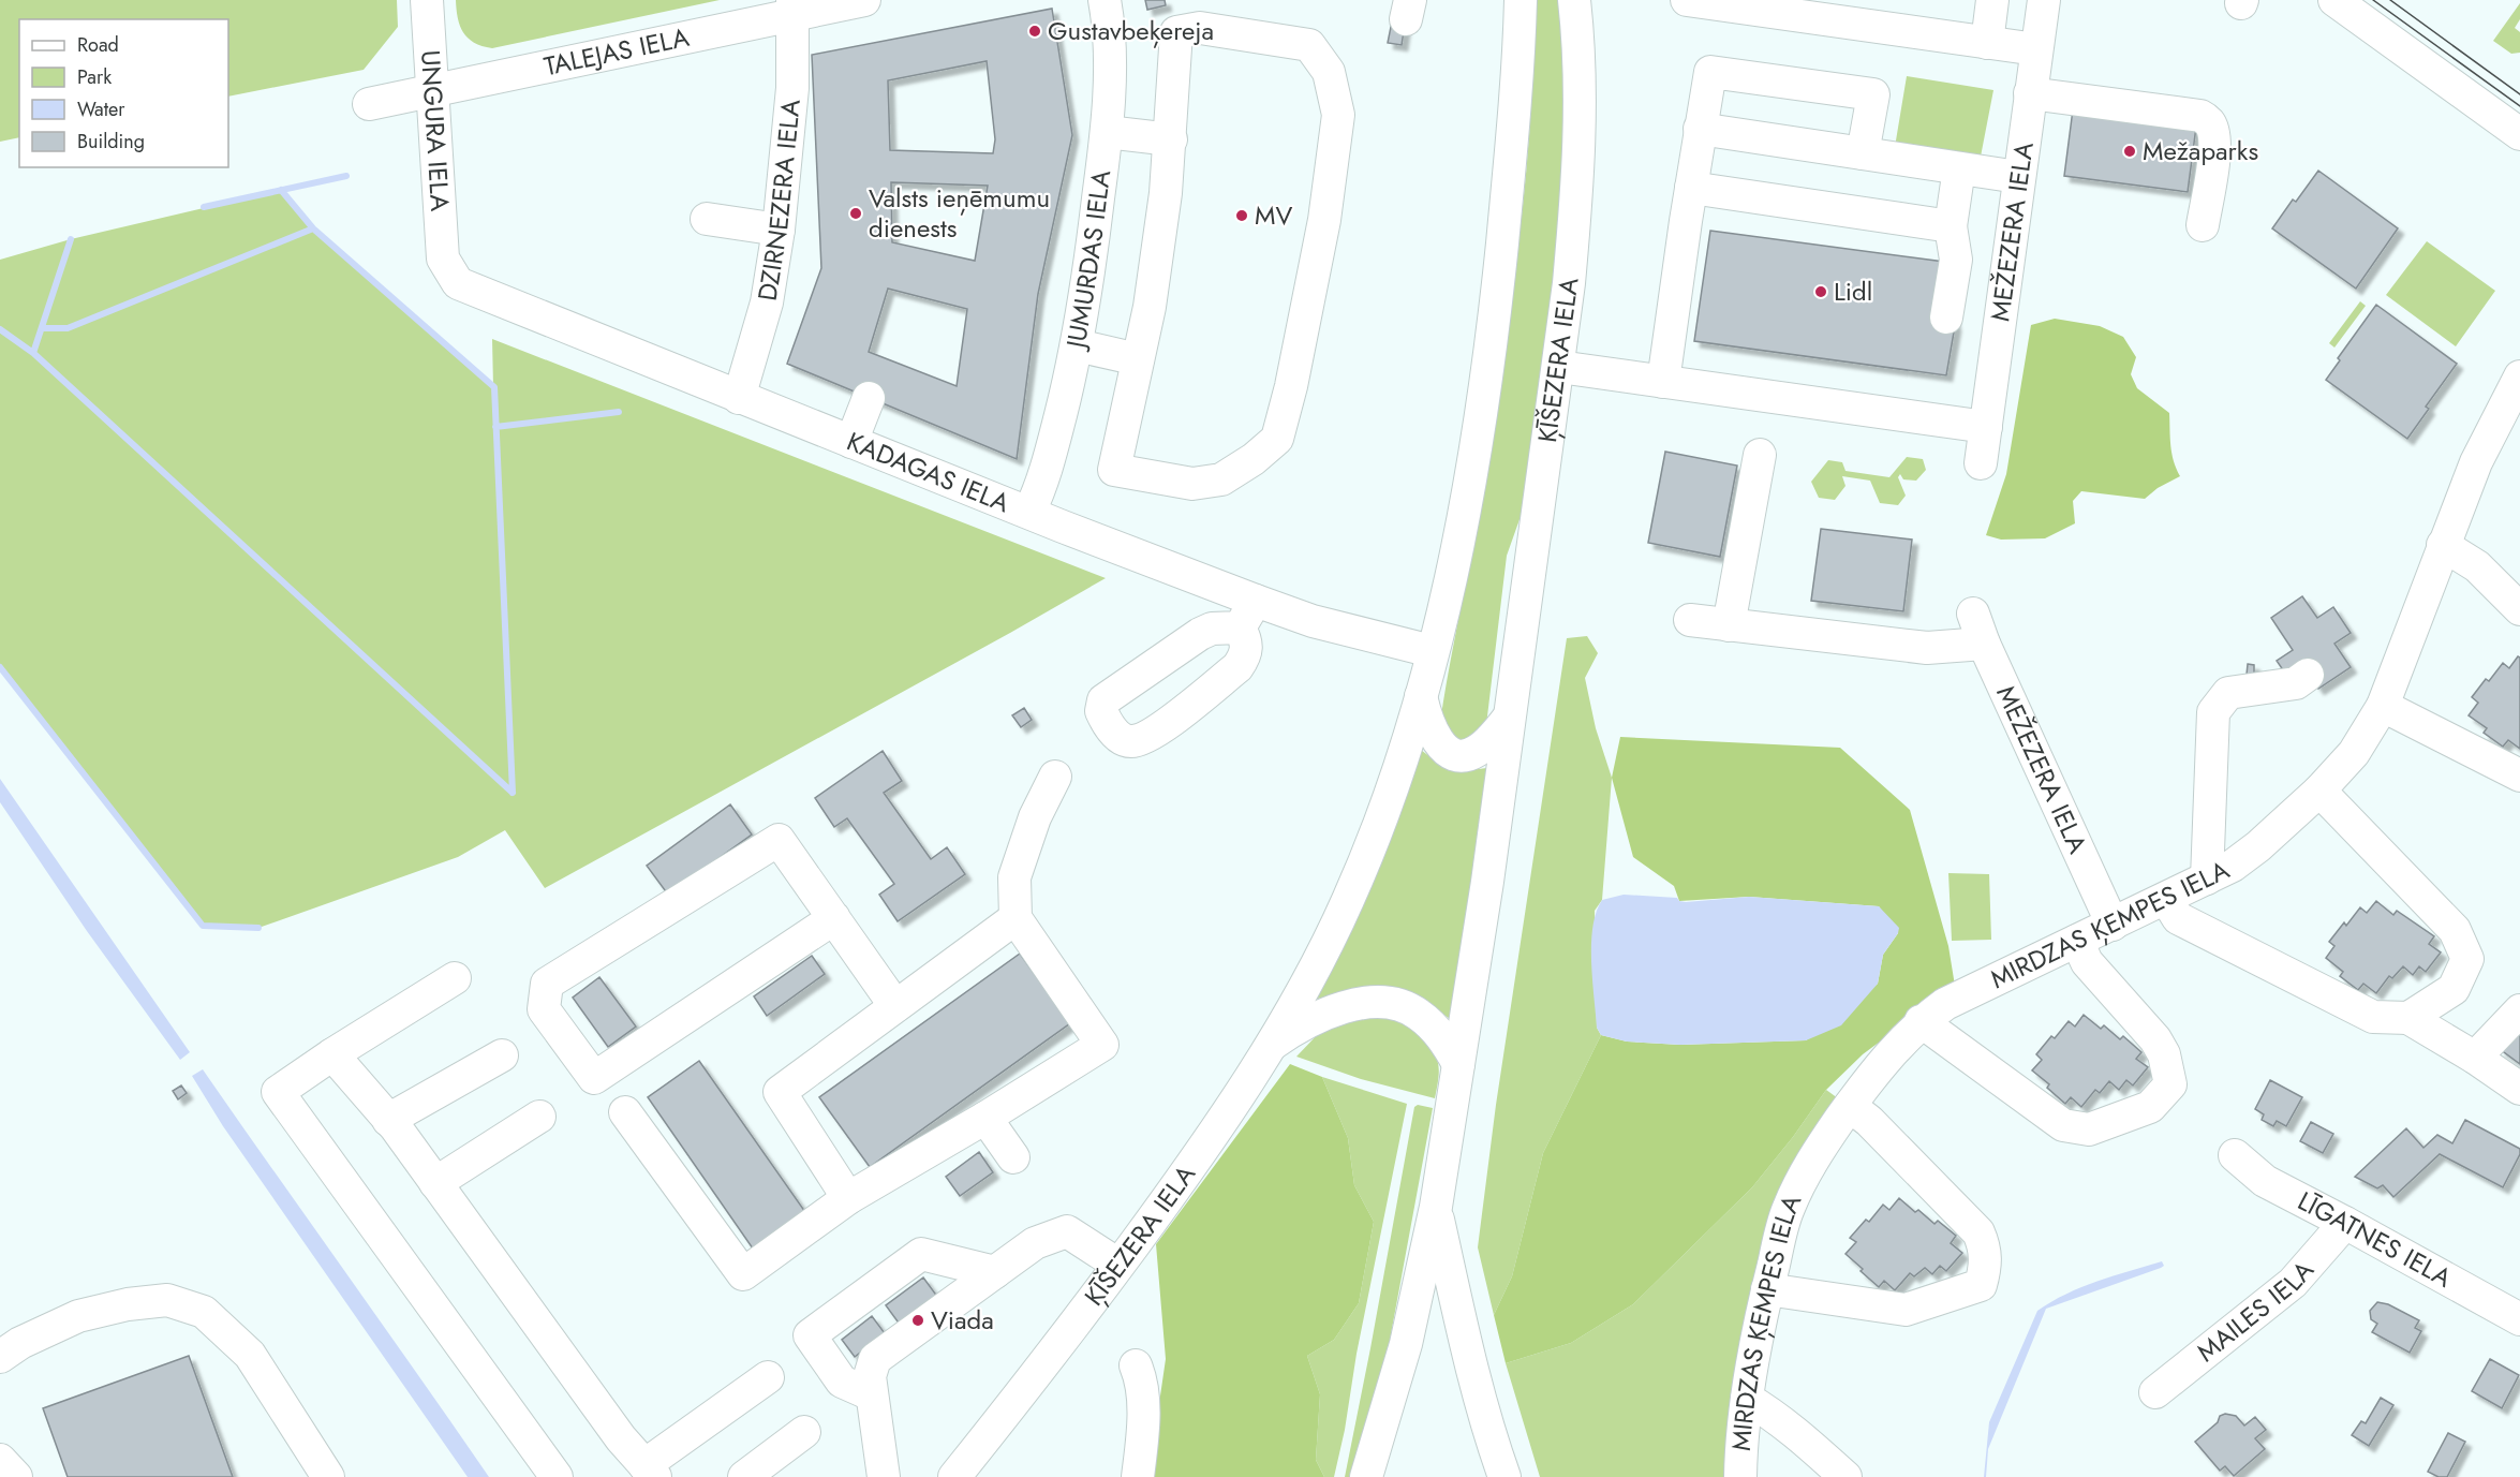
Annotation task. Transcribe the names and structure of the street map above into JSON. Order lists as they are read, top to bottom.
{
  "streets": {
    "street": [
      "TALEJAS IELA",
      "UNGURA IELA",
      "DZIRNEZERA IELA",
      "MEŽEZERA IELA",
      "JUMURDAS IELA",
      "ĶĪŠEZERA IELA",
      "KADAGAS IELA",
      "MIRDZAS ĶEMPES IELA",
      "LĪGATNES IELA",
      "MAILES IELA"
    ]
  },
  "crossings": [
    ["TALEJAS IELA", "UNGURA IELA"],
    ["TALEJAS IELA", "DZIRNEZERA IELA"],
    ["UNGURA IELA", "KADAGAS IELA"],
    ["DZIRNEZERA IELA", "KADAGAS IELA"],
    ["MEŽEZERA IELA", "MIRDZAS ĶEMPES IELA"],
    ["JUMURDAS IELA", "KADAGAS IELA"],
    ["ĶĪŠEZERA IELA", "KADAGAS IELA"],
    ["LĪGATNES IELA", "MAILES IELA"]
  ],
  "places": [
    "Gustavbeķereja",
    "Mežaparks",
    "Valsts ieņēmumu dienests",
    "MV",
    "Lidl",
    "Viada"
  ],
  "legend": [
    "Road",
    "Park",
    "Water",
    "Building"
  ]
}
